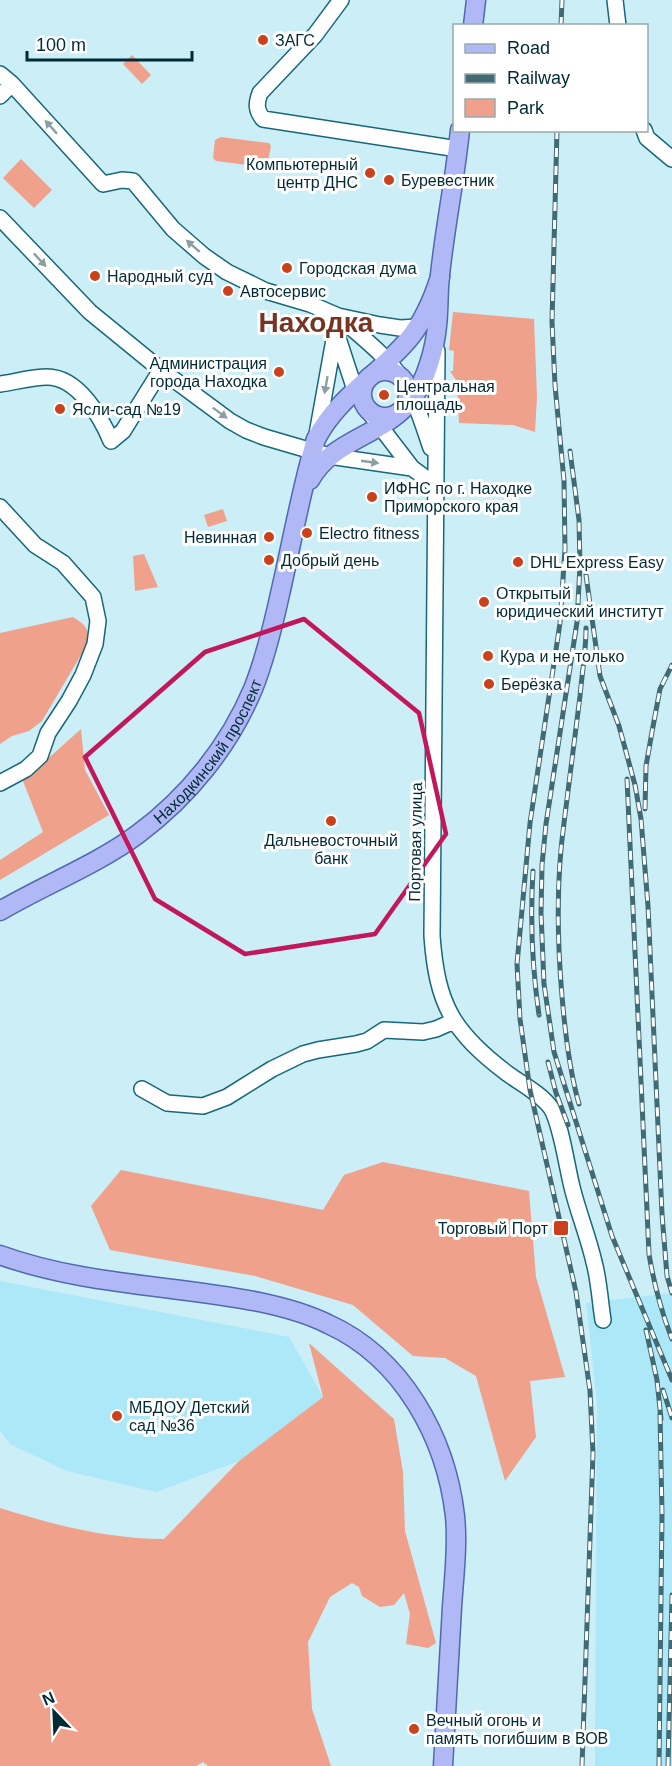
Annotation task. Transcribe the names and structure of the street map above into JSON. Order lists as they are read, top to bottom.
{
  "streets": {
    "main road": ["Находкинский проспект"],
    "street": ["Портовая улица"]
  },
  "crossings": [
    ["Находкинский проспект", "Портовая улица"]
  ],
  "districts": ["Находка"],
  "places": {
    "other": [
      "ЗАГС",
      "Компьютерный центр ДНС",
      "Буревестник",
      "Городская дума",
      "Народный суд",
      "Автосервис",
      "Администрация города Находка",
      "Центральная площадь",
      "Ясли-сад №19",
      "ИФНС по г. Находке Приморского края",
      "Electro fitness",
      "Невинная",
      "Добрый день",
      "DHL Express Easy",
      "Открытый юридический институт",
      "Кура и не только",
      "Берёзка",
      "Дальневосточный банк",
      "МБДОУ Детский сад №36",
      "Вечный огонь и память погибшим в ВОВ"
    ],
    "transit": ["Торговый Порт"]
  },
  "legend": ["Road", "Railway", "Park"],
  "scale_bar": "100 m",
  "north": "top left"
}
